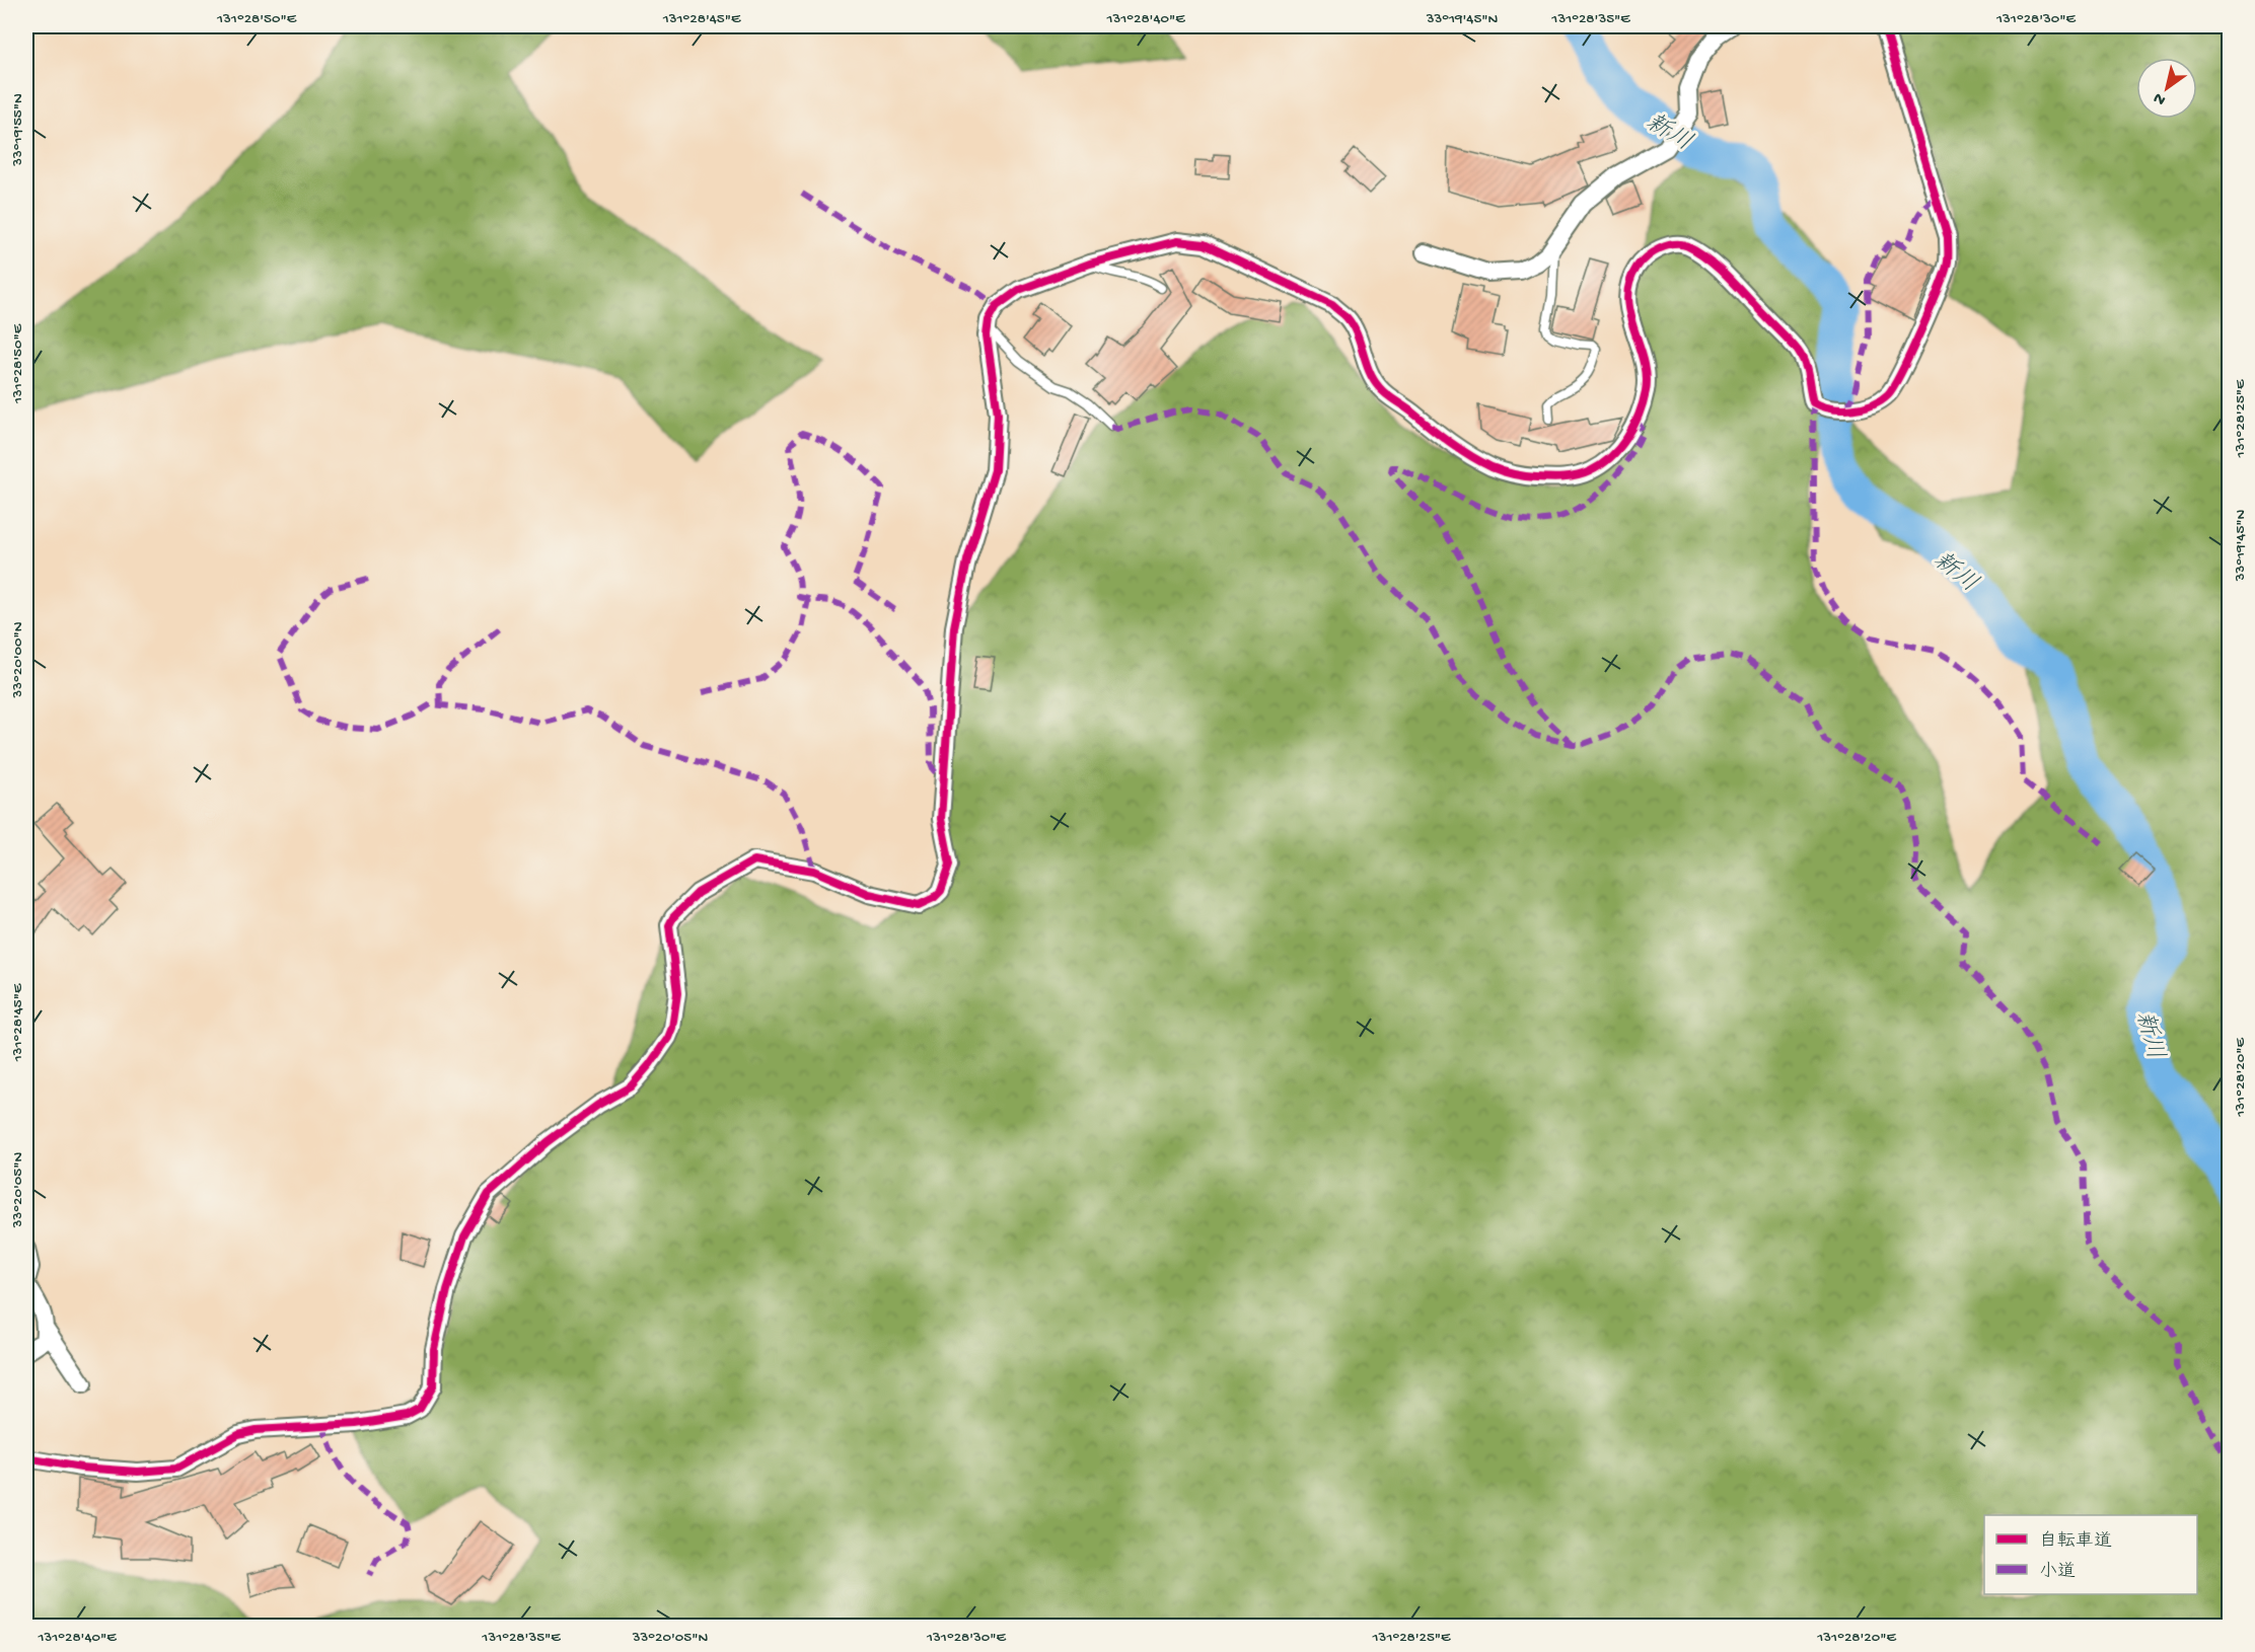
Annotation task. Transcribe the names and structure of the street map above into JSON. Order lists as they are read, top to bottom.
{
  "water": ["新川"],
  "legend": ["自転車道", "小道"],
  "north": "bottom left",
  "coordinates": [
    "131°28'50\"E",
    "131°28'45\"E",
    "131°28'40\"E",
    "33°19'45\"N",
    "131°28'35\"E",
    "131°28'30\"E",
    "33°19'55\"N",
    "131°28'25\"E",
    "33°20'00\"N",
    "131°28'20\"E",
    "33°20'05\"N"
  ]
}
